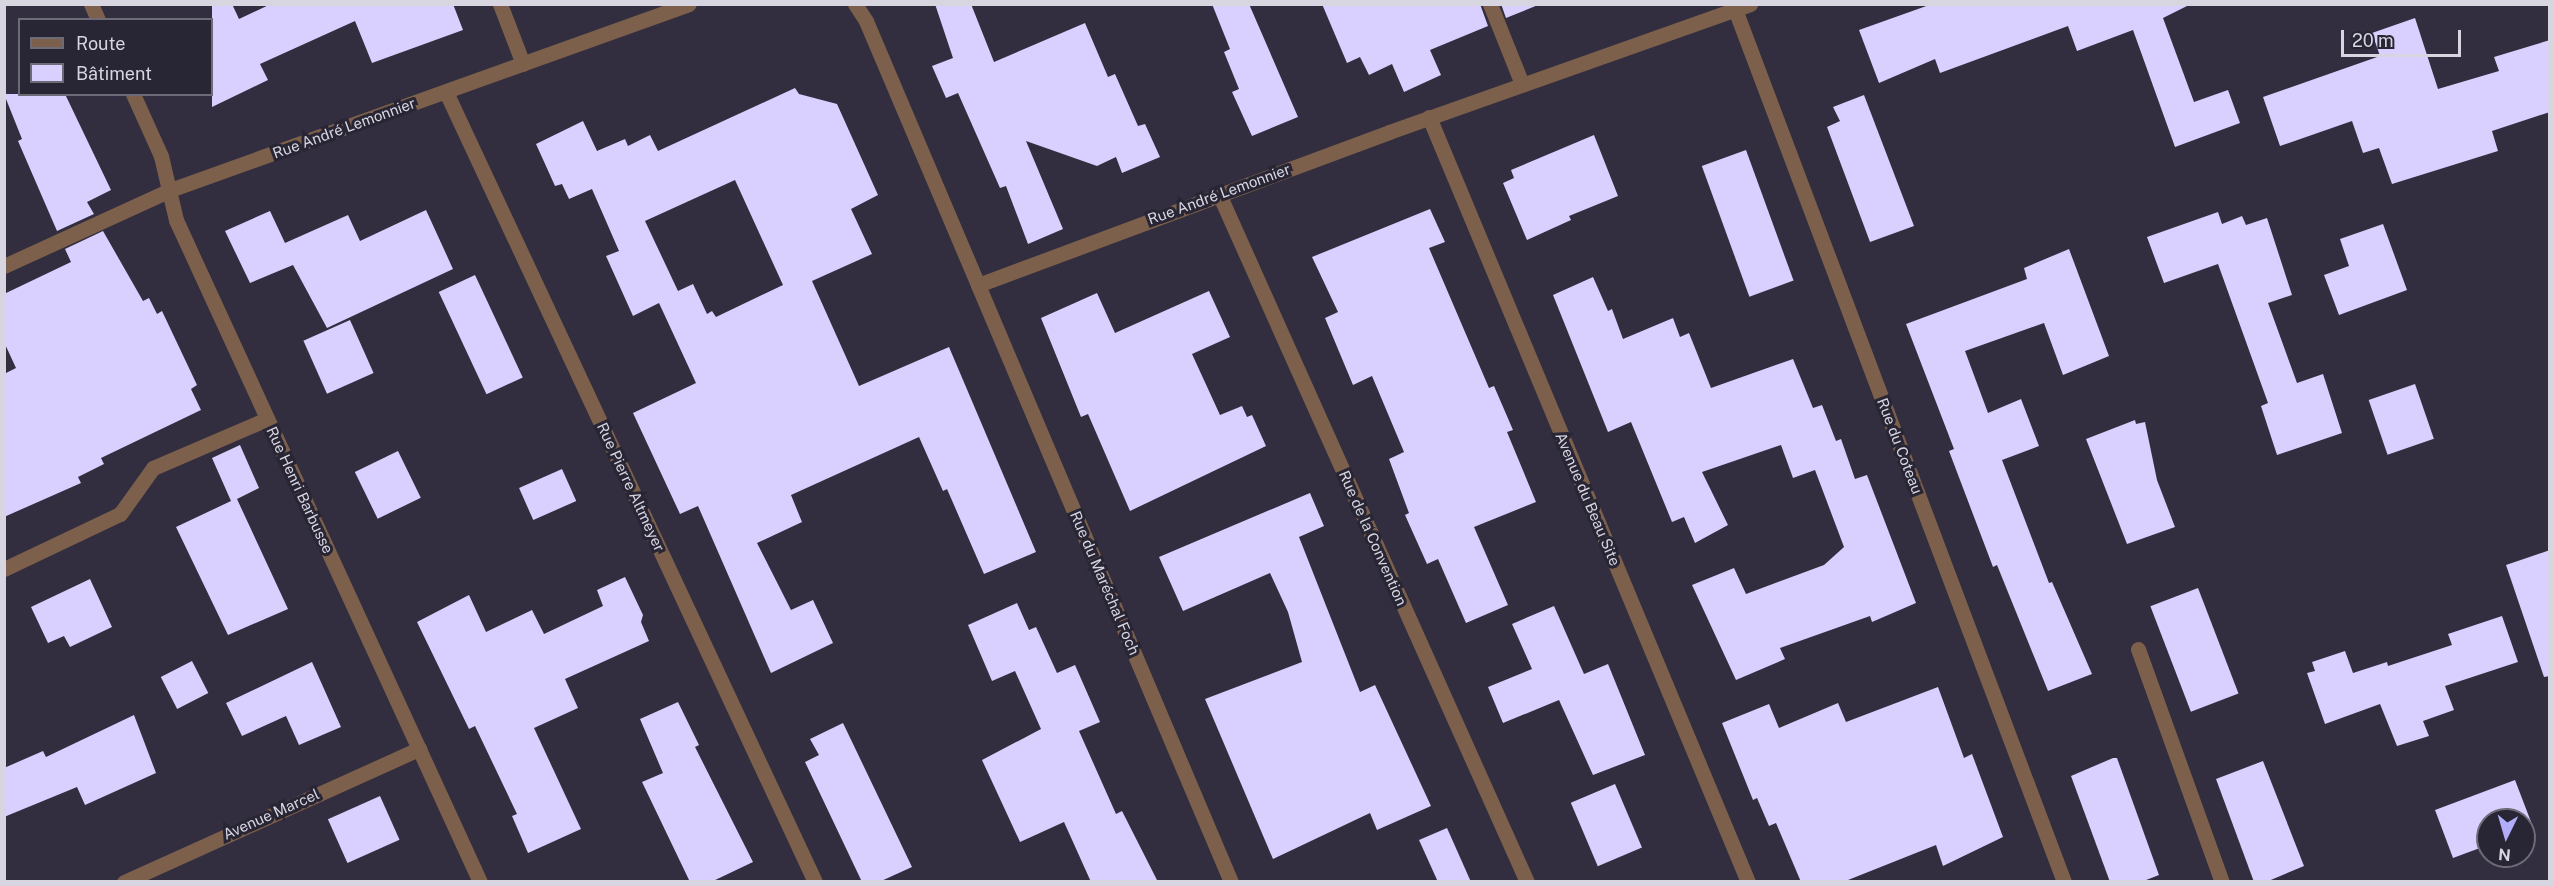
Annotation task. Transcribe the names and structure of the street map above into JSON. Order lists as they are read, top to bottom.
{
  "streets": {
    "street": [
      "Rue André Lemonnier",
      "Rue du Coteau",
      "Rue Pierre Altmeyer",
      "Rue Henri Barbusse",
      "Avenue du Beau Site",
      "Rue de la Convention",
      "Rue du Maréchal Foch",
      "Avenue Marcel"
    ]
  },
  "crossings": [
    ["Rue André Lemonnier", "Rue du Coteau"],
    ["Rue André Lemonnier", "Rue Pierre Altmeyer"],
    ["Rue André Lemonnier", "Rue Henri Barbusse"],
    ["Rue André Lemonnier", "Avenue du Beau Site"],
    ["Rue André Lemonnier", "Rue de la Convention"],
    ["Rue André Lemonnier", "Rue du Maréchal Foch"],
    ["Rue Henri Barbusse", "Avenue Marcel"]
  ],
  "legend": ["Route", "Bâtiment"],
  "scale_bar": "20 m",
  "north": "bottom"
}
